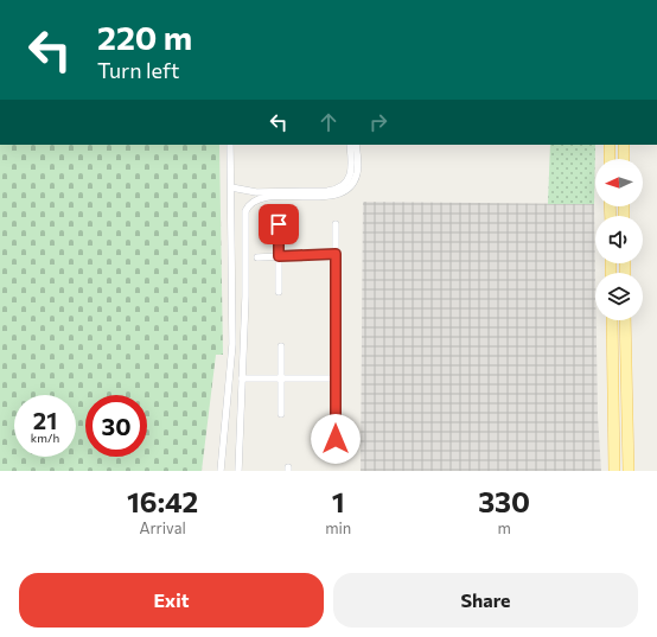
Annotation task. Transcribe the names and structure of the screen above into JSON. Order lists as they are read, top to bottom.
{
  "north": "left",
  "page": {
    "turn": ["220 m", "Turn left"],
    "speed": "21 km/h",
    "limit": "30",
    "eta": [
      "16:42",
      "Arrival",
      "1",
      "min",
      "330",
      "m"
    ],
    "buttons": ["Exit", "Share"]
  }
}
